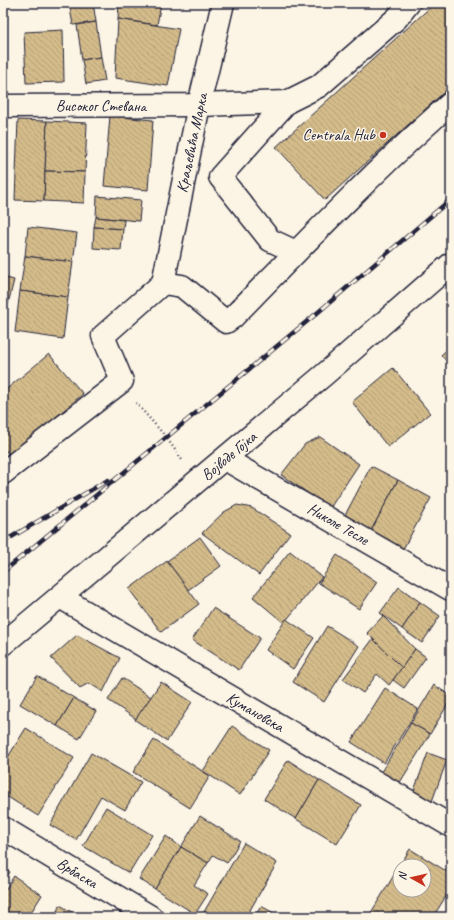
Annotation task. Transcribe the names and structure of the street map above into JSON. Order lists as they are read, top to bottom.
{
  "streets": {
    "street": [
      "Високог Стевана",
      "Краљевића Марка",
      "Војводе Гојка",
      "Николе Тесле",
      "Кумановска",
      "Врбаска"
    ]
  },
  "crossings": [
    ["Високог Стевана", "Краљевића Марка"],
    ["Војводе Гојка", "Николе Тесле"],
    ["Војводе Гојка", "Кумановска"]
  ],
  "places": ["Centrala Hub"],
  "north": "left"
}
